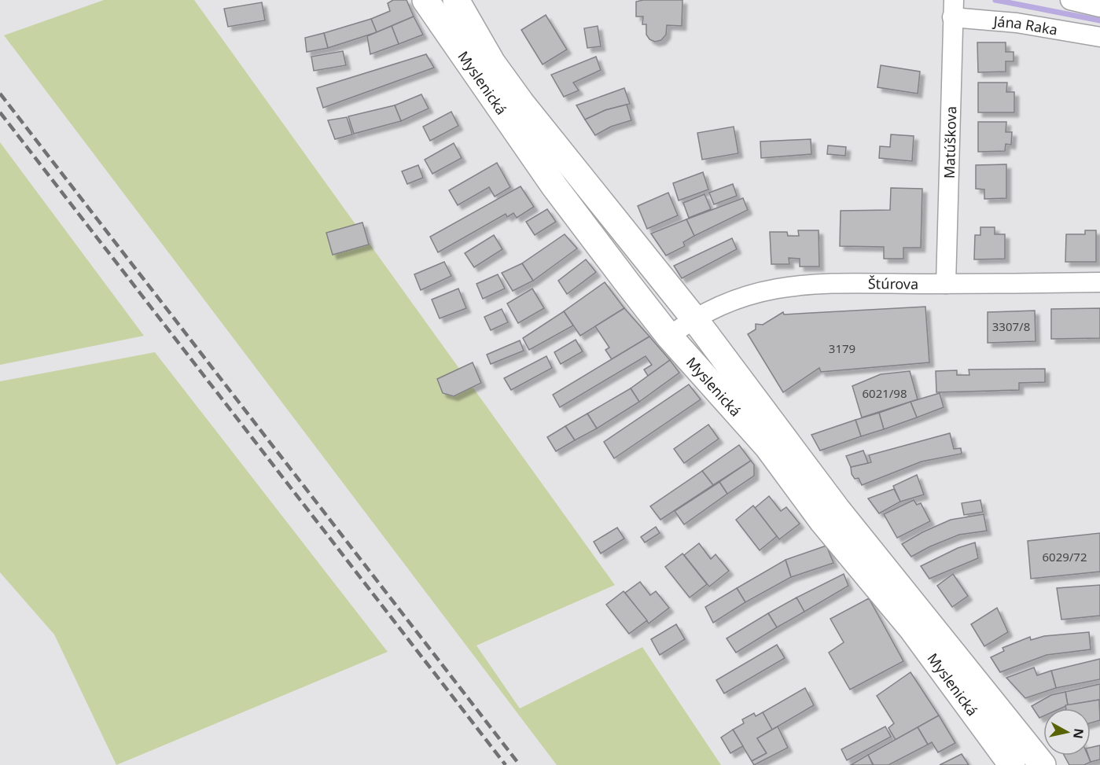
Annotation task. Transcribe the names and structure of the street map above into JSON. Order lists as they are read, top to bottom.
{
  "streets": {
    "main road": ["Myslenická"],
    "street": ["Jána Raka", "Matúškova", "Štúrova"]
  },
  "crossings": [
    ["Jána Raka", "Matúškova"],
    ["Myslenická", "Štúrova"],
    ["Matúškova", "Štúrova"]
  ],
  "house_numbers": [
    "3307/8",
    "3179",
    "6021/98",
    "6029/72"
  ],
  "north": "right"
}
